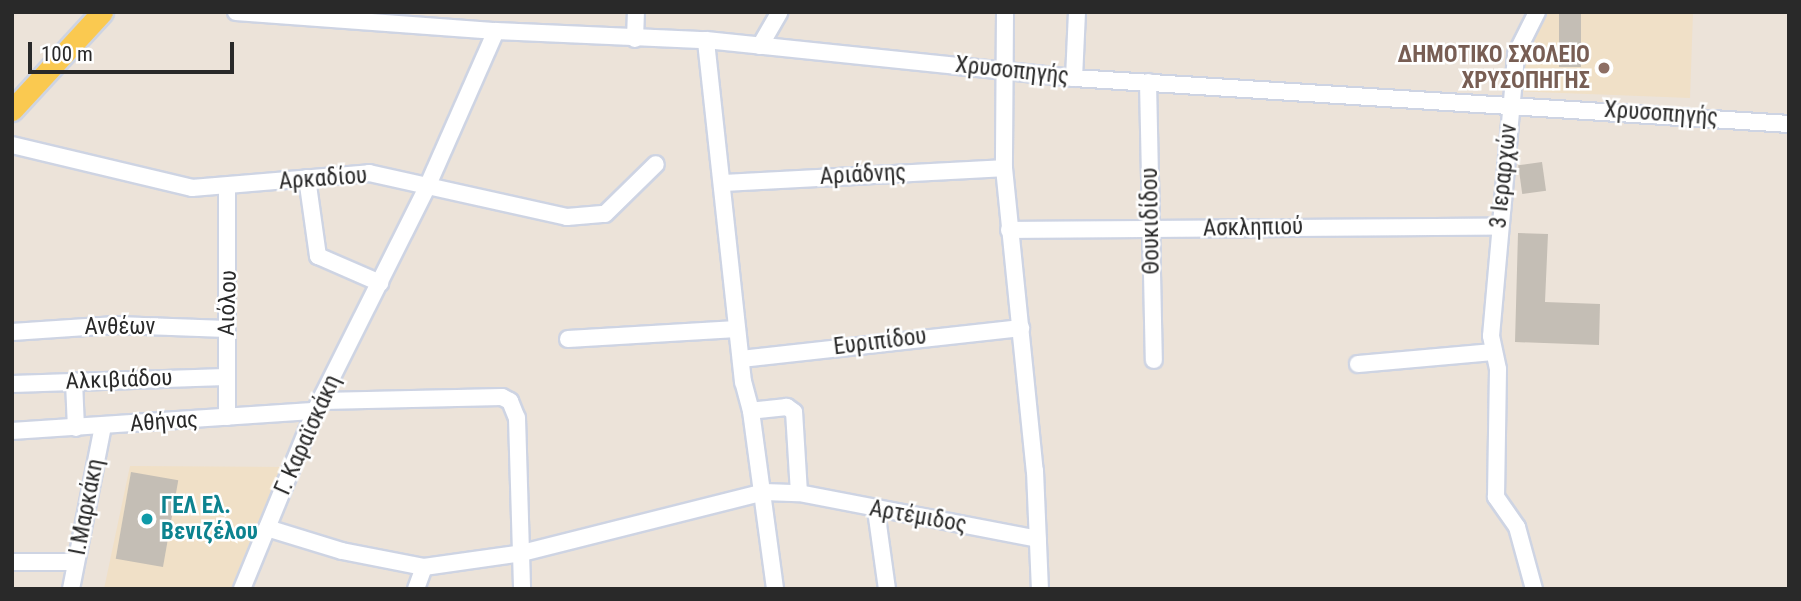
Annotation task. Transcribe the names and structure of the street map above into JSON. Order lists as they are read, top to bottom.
{
  "streets": {
    "street": [
      "Χρυσοπηγής",
      "Αριάδνης",
      "3 Ιεραρχών",
      "Αρκαδίου",
      "Θουκιδίδου",
      "Ασκληπιού",
      "Αιόλου",
      "Ανθέων",
      "Ευριπίδου",
      "Αλκιβιάδου",
      "Αθήνας",
      "Γ. Καραϊσκάκη",
      "Ι.Μαρκάκη",
      "Αρτέμιδος"
    ]
  },
  "crossings": [
    ["Χρυσοπηγής", "3 Ιεραρχών"],
    ["Χρυσοπηγής", "Θουκιδίδου"],
    ["Χρυσοπηγής", "Γ. Καραϊσκάκη"],
    ["3 Ιεραρχών", "Ασκληπιού"],
    ["Αρκαδίου", "Αιόλου"],
    ["Αρκαδίου", "Γ. Καραϊσκάκη"],
    ["Θουκιδίδου", "Ασκληπιού"],
    ["Αιόλου", "Ανθέων"],
    ["Αιόλου", "Αλκιβιάδου"],
    ["Αιόλου", "Αθήνας"],
    ["Αθήνας", "Γ. Καραϊσκάκη"],
    ["Αθήνας", "Ι.Μαρκάκη"]
  ],
  "places": ["ΔΗΜΟΤΙΚΟ ΣΧΟΛΕΙΟ ΧΡΥΣΟΠΗΓΗΣ", "ΓΕΛ Ελ. Βενιζέλου"],
  "scale_bar": "100 m"
}
